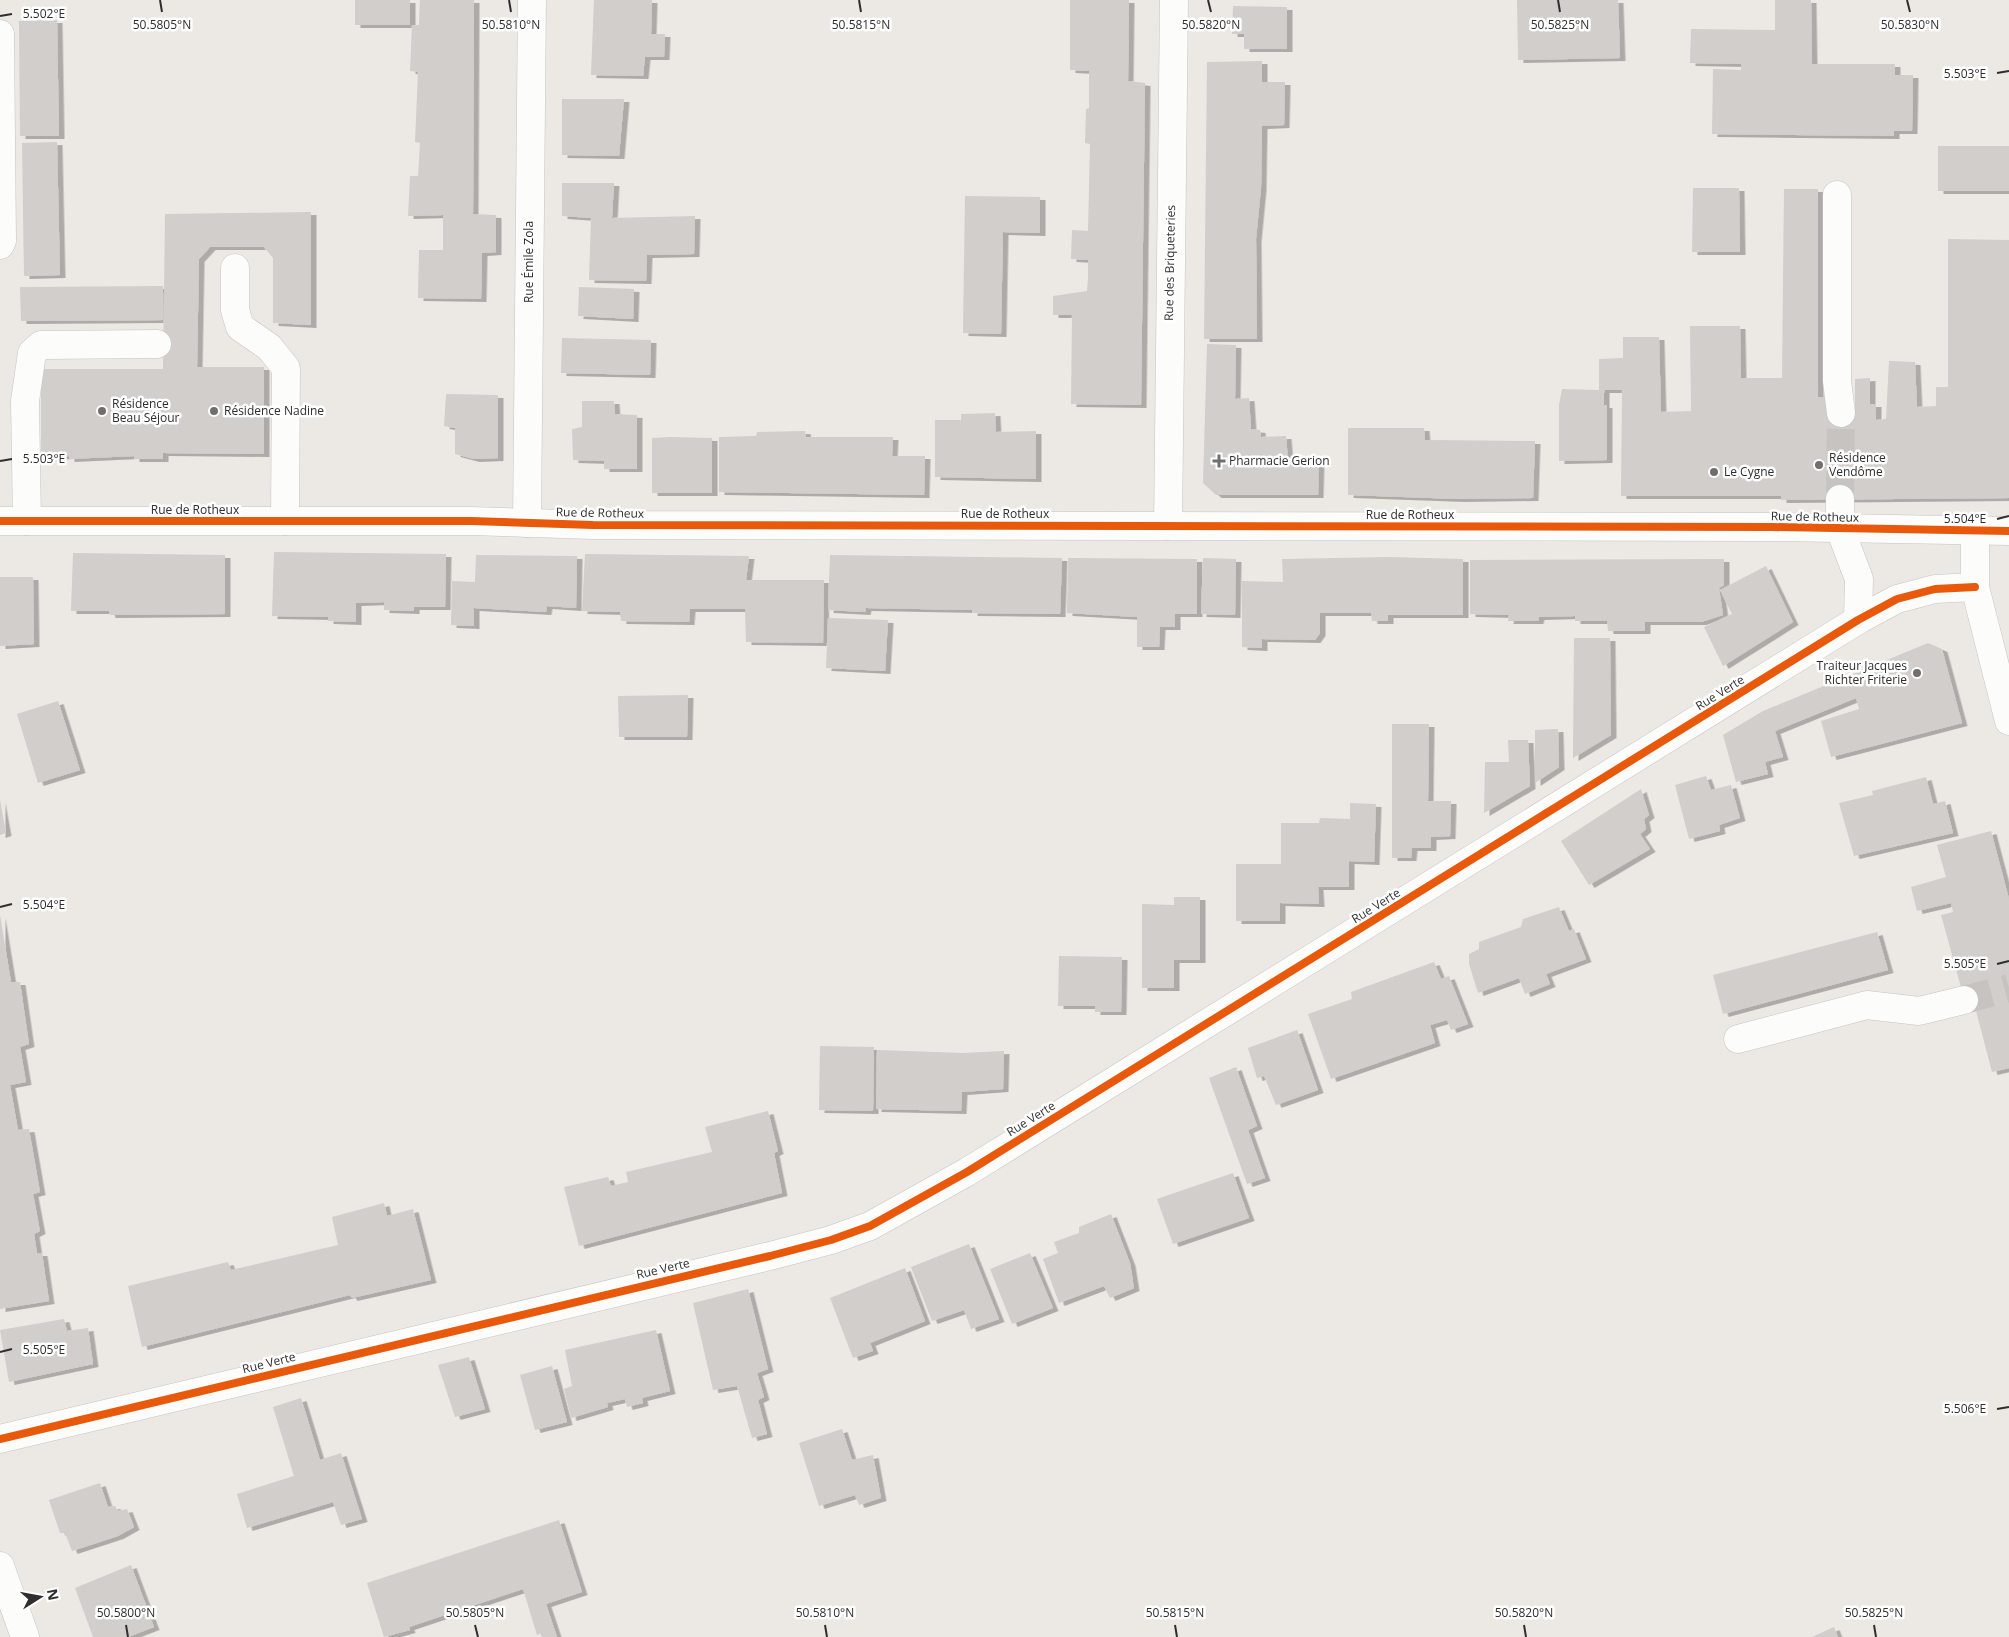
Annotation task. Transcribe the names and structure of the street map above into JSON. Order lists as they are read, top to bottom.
{
  "streets": {
    "street": [
      "Rue Émile Zola",
      "Rue des Briqueteries",
      "Rue de Rotheux",
      "Rue Verte"
    ]
  },
  "crossings": [
    ["Rue Émile Zola", "Rue de Rotheux"],
    ["Rue des Briqueteries", "Rue de Rotheux"]
  ],
  "places": {
    "other": [
      "Résidence Beau Séjour",
      "Résidence Nadine",
      "Résidence Vendôme",
      "Le Cygne",
      "Traiteur Jacques Richter Friterie"
    ],
    "health": ["Pharmacie Gerion"]
  },
  "north": "right",
  "coordinates": [
    "5.502°E",
    "50.5805°N",
    "50.5810°N",
    "50.5815°N",
    "50.5820°N",
    "50.5825°N",
    "50.5830°N",
    "5.503°E",
    "5.504°E",
    "5.505°E",
    "5.506°E",
    "50.5800°N"
  ]
}
